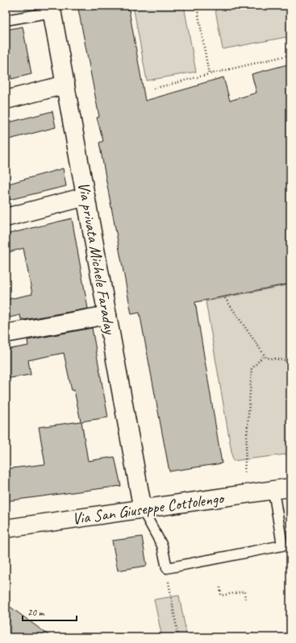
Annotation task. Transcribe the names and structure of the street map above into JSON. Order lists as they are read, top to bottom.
{
  "streets": {
    "street": ["Via privata Michele Faraday", "Via San Giuseppe Cottolengo"]
  },
  "crossings": [
    ["Via privata Michele Faraday", "Via San Giuseppe Cottolengo"]
  ],
  "scale_bar": "20 m"
}
